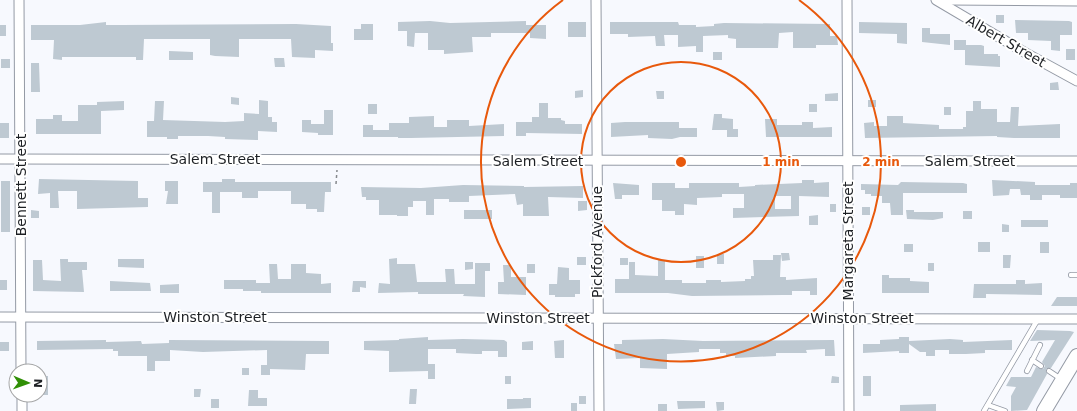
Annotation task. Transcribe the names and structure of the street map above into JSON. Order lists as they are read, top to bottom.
{
  "streets": {
    "street": [
      "Albert Street",
      "Salem Street",
      "Bennett Street",
      "Margareta Street",
      "Pickford Avenue",
      "Winston Street"
    ]
  },
  "crossings": [
    ["Salem Street", "Bennett Street"],
    ["Salem Street", "Margareta Street"],
    ["Salem Street", "Pickford Avenue"],
    ["Bennett Street", "Winston Street"],
    ["Margareta Street", "Winston Street"],
    ["Pickford Avenue", "Winston Street"]
  ],
  "north": "right",
  "rings": ["1 min", "2 min"]
}
